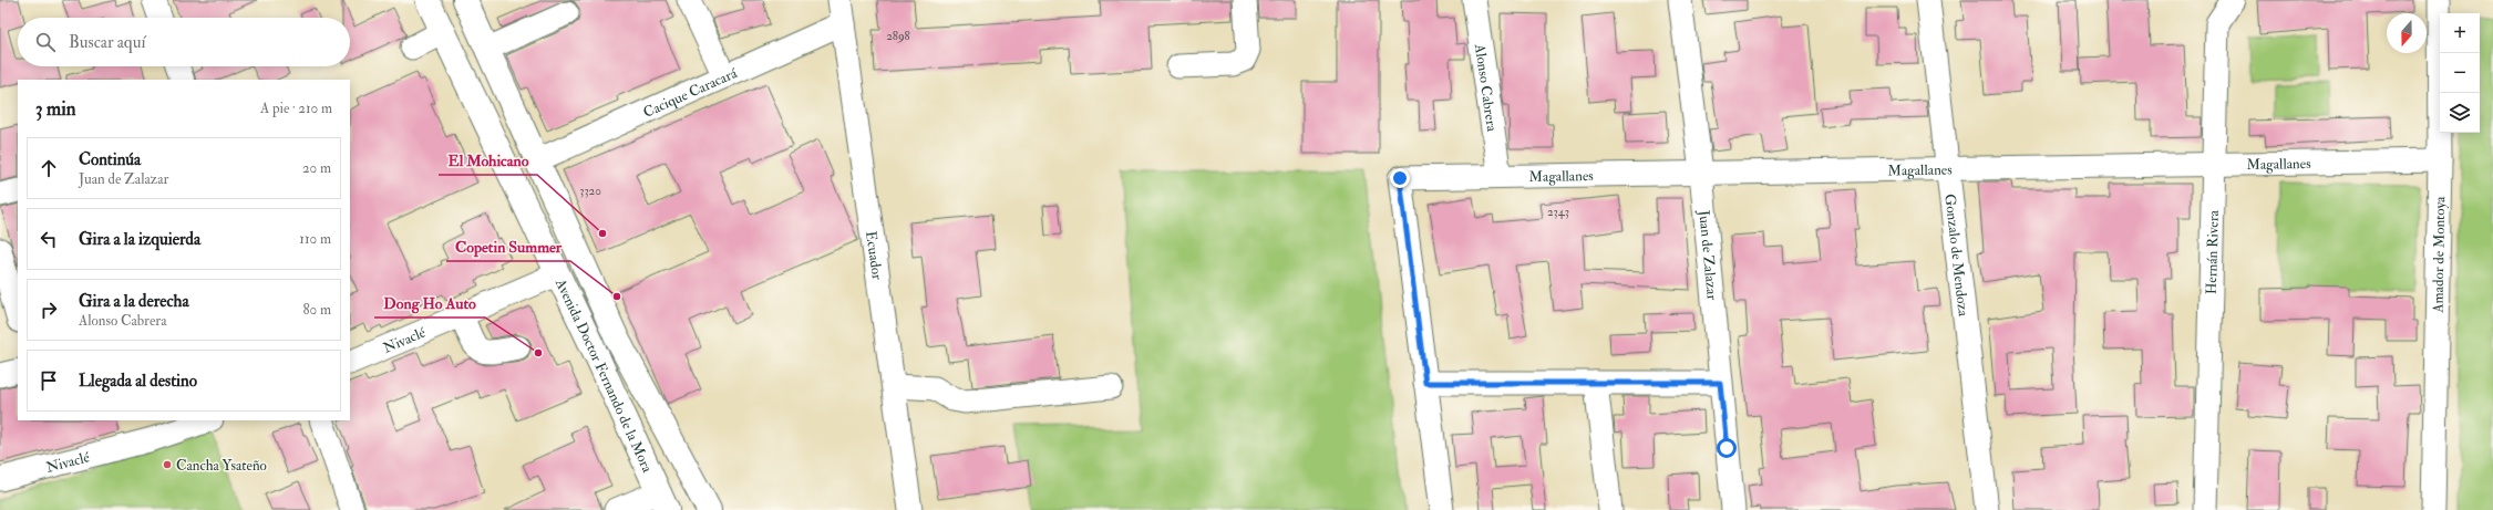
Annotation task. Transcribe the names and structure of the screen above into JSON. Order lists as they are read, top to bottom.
{
  "streets": {
    "highway": ["Avenida Doctor Fernando de la Mora"],
    "street": [
      "Alonso Cabrera",
      "Cacique Caracará",
      "Magallanes",
      "Hernán Rivera",
      "Juan de Zalazar",
      "Gonzalo de Mendoza",
      "Ecuador",
      "Amador de Montoya",
      "Nivaclé"
    ]
  },
  "crossings": [
    ["Alonso Cabrera", "Magallanes"],
    ["Cacique Caracará", "Ecuador"],
    ["Cacique Caracará", "Avenida Doctor Fernando de la Mora"],
    ["Magallanes", "Hernán Rivera"],
    ["Magallanes", "Juan de Zalazar"],
    ["Magallanes", "Gonzalo de Mendoza"],
    ["Magallanes", "Amador de Montoya"],
    ["Nivaclé", "Avenida Doctor Fernando de la Mora"]
  ],
  "places": [
    "El Mohicano",
    "Copetin Summer",
    "Dong Ho Auto",
    "Cancha Ysateño"
  ],
  "house_numbers": ["2898", "3320", "2343"],
  "north": "bottom",
  "page": {
    "map_buttons": ["+", "−"],
    "search": "Buscar aquí",
    "heading": ["3 min", "A pie · 210 m"],
    "list": [
      ["Continúa", "Juan de Zalazar", "20 m"],
      ["Gira a la izquierda", "110 m"],
      ["Gira a la derecha", "Alonso Cabrera", "80 m"],
      "Llegada al destino"
    ]
  }
}
